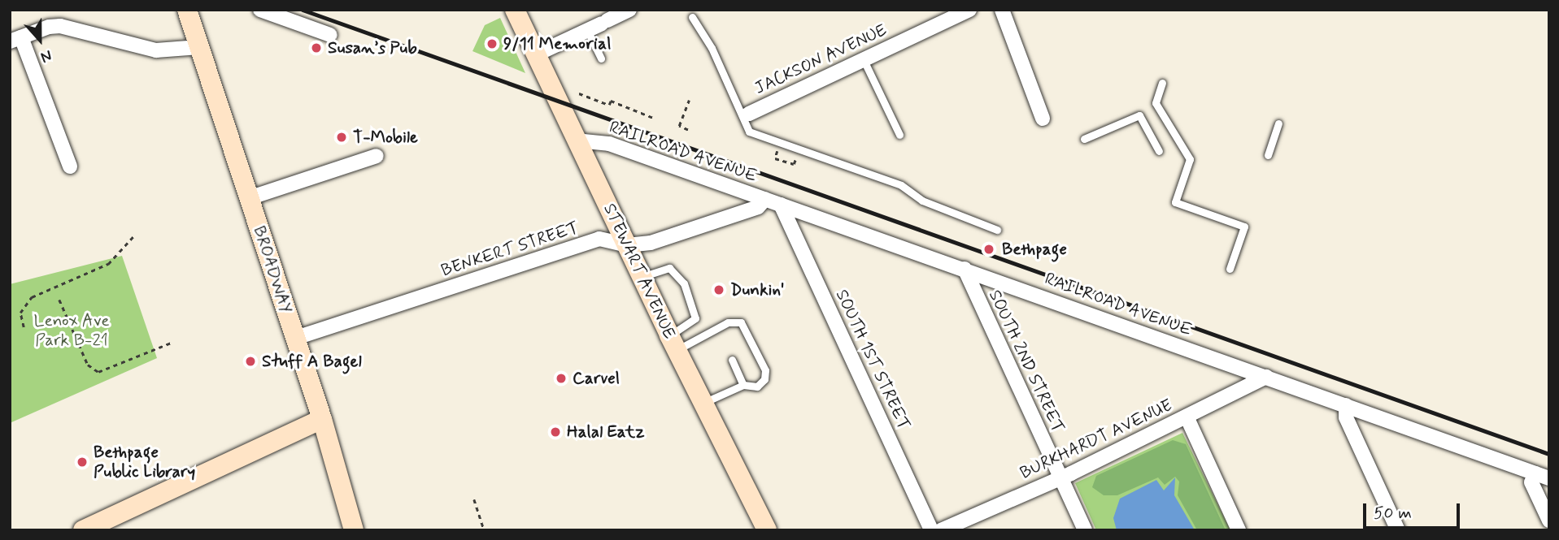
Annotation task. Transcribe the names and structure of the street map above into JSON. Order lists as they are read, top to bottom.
{
  "streets": {
    "main road": ["BROADWAY", "STEWART AVENUE"],
    "street": [
      "JACKSON AVENUE",
      "RAILROAD AVENUE",
      "BENKERT STREET",
      "SOUTH 1ST STREET",
      "SOUTH 2ND STREET",
      "BURKHARDT AVENUE"
    ]
  },
  "crossings": [
    ["RAILROAD AVENUE", "BENKERT STREET"],
    ["RAILROAD AVENUE", "STEWART AVENUE"],
    ["RAILROAD AVENUE", "SOUTH 1ST STREET"],
    ["RAILROAD AVENUE", "SOUTH 2ND STREET"],
    ["RAILROAD AVENUE", "BURKHARDT AVENUE"],
    ["BENKERT STREET", "BROADWAY"],
    ["BENKERT STREET", "STEWART AVENUE"],
    ["SOUTH 2ND STREET", "BURKHARDT AVENUE"]
  ],
  "parks": ["Lenox Ave Park B-21"],
  "places": [
    "9/11 Memorial",
    "Susan’s Pub",
    "T-Mobile",
    "Bethpage",
    "Dunkin'",
    "Stuff A Bagel",
    "Carvel",
    "Halal Eatz",
    "Bethpage Public Library"
  ],
  "scale_bar": "50 m",
  "north": "bottom"
}
